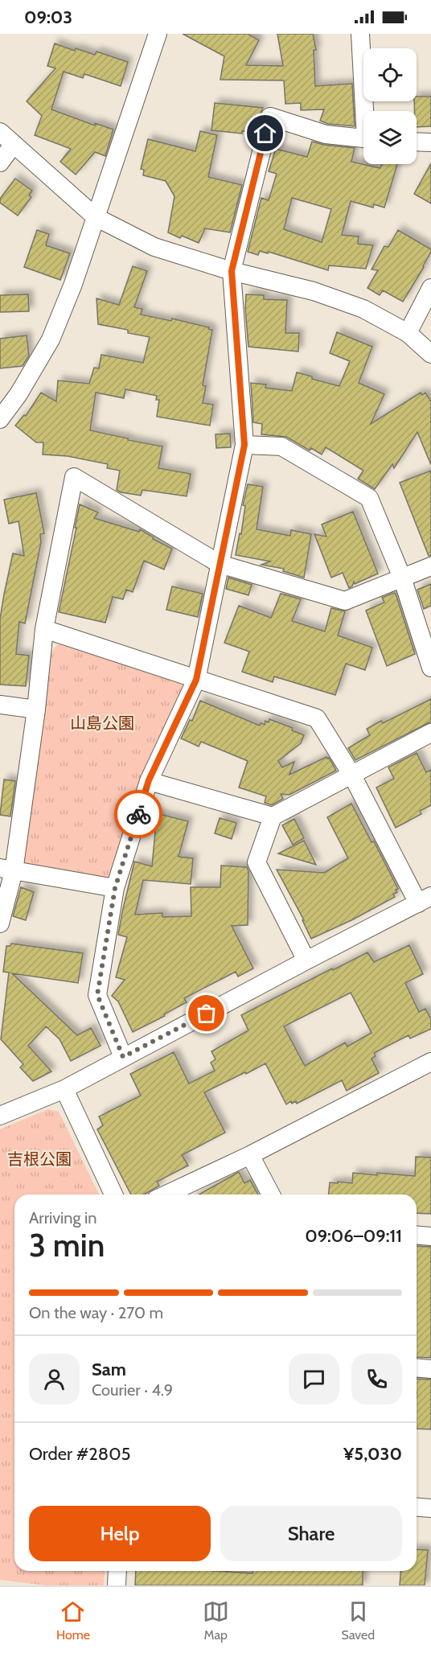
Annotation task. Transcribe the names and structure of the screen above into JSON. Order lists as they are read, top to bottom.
{
  "parks": ["山島公園", "吉根公園"],
  "page": {
    "status": "09:03",
    "heading": ["3 min", "Arriving in", "09:06–09:11"],
    "panel": [
      "Sam",
      "Courier · 4.9",
      "Order #2805",
      "¥5,030"
    ],
    "bar": "On the way · 270 m",
    "buttons": ["Help", "Share"],
    "tabs": ["Home", "Map", "Saved"]
  }
}
